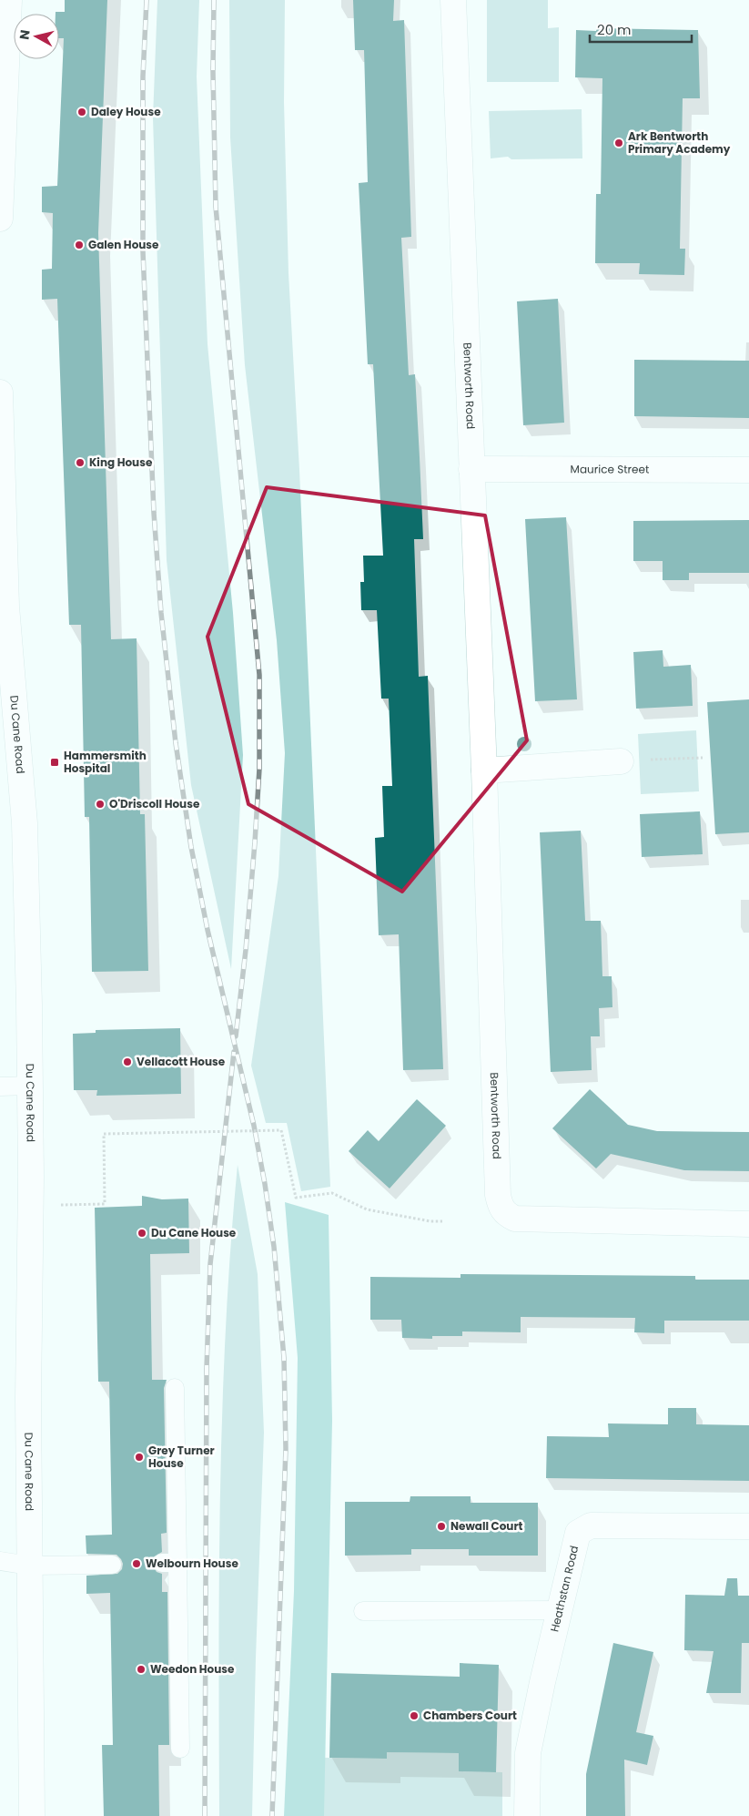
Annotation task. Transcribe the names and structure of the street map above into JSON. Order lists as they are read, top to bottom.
{
  "streets": {
    "street": [
      "Bentworth Road",
      "Maurice Street",
      "Du Cane Road",
      "Heathstan Road"
    ]
  },
  "crossings": [
    ["Bentworth Road", "Maurice Street"]
  ],
  "places": {
    "other": [
      "Daley House",
      "Ark Bentworth Primary Academy",
      "Galen House",
      "King House",
      "O'Driscoll House",
      "Vellacott House",
      "Du Cane House",
      "Grey Turner House",
      "Newall Court",
      "Welbourn House",
      "Weedon House",
      "Chambers Court"
    ],
    "transit": ["Hammersmith Hospital"]
  },
  "scale_bar": "20 m",
  "north": "left"
}
